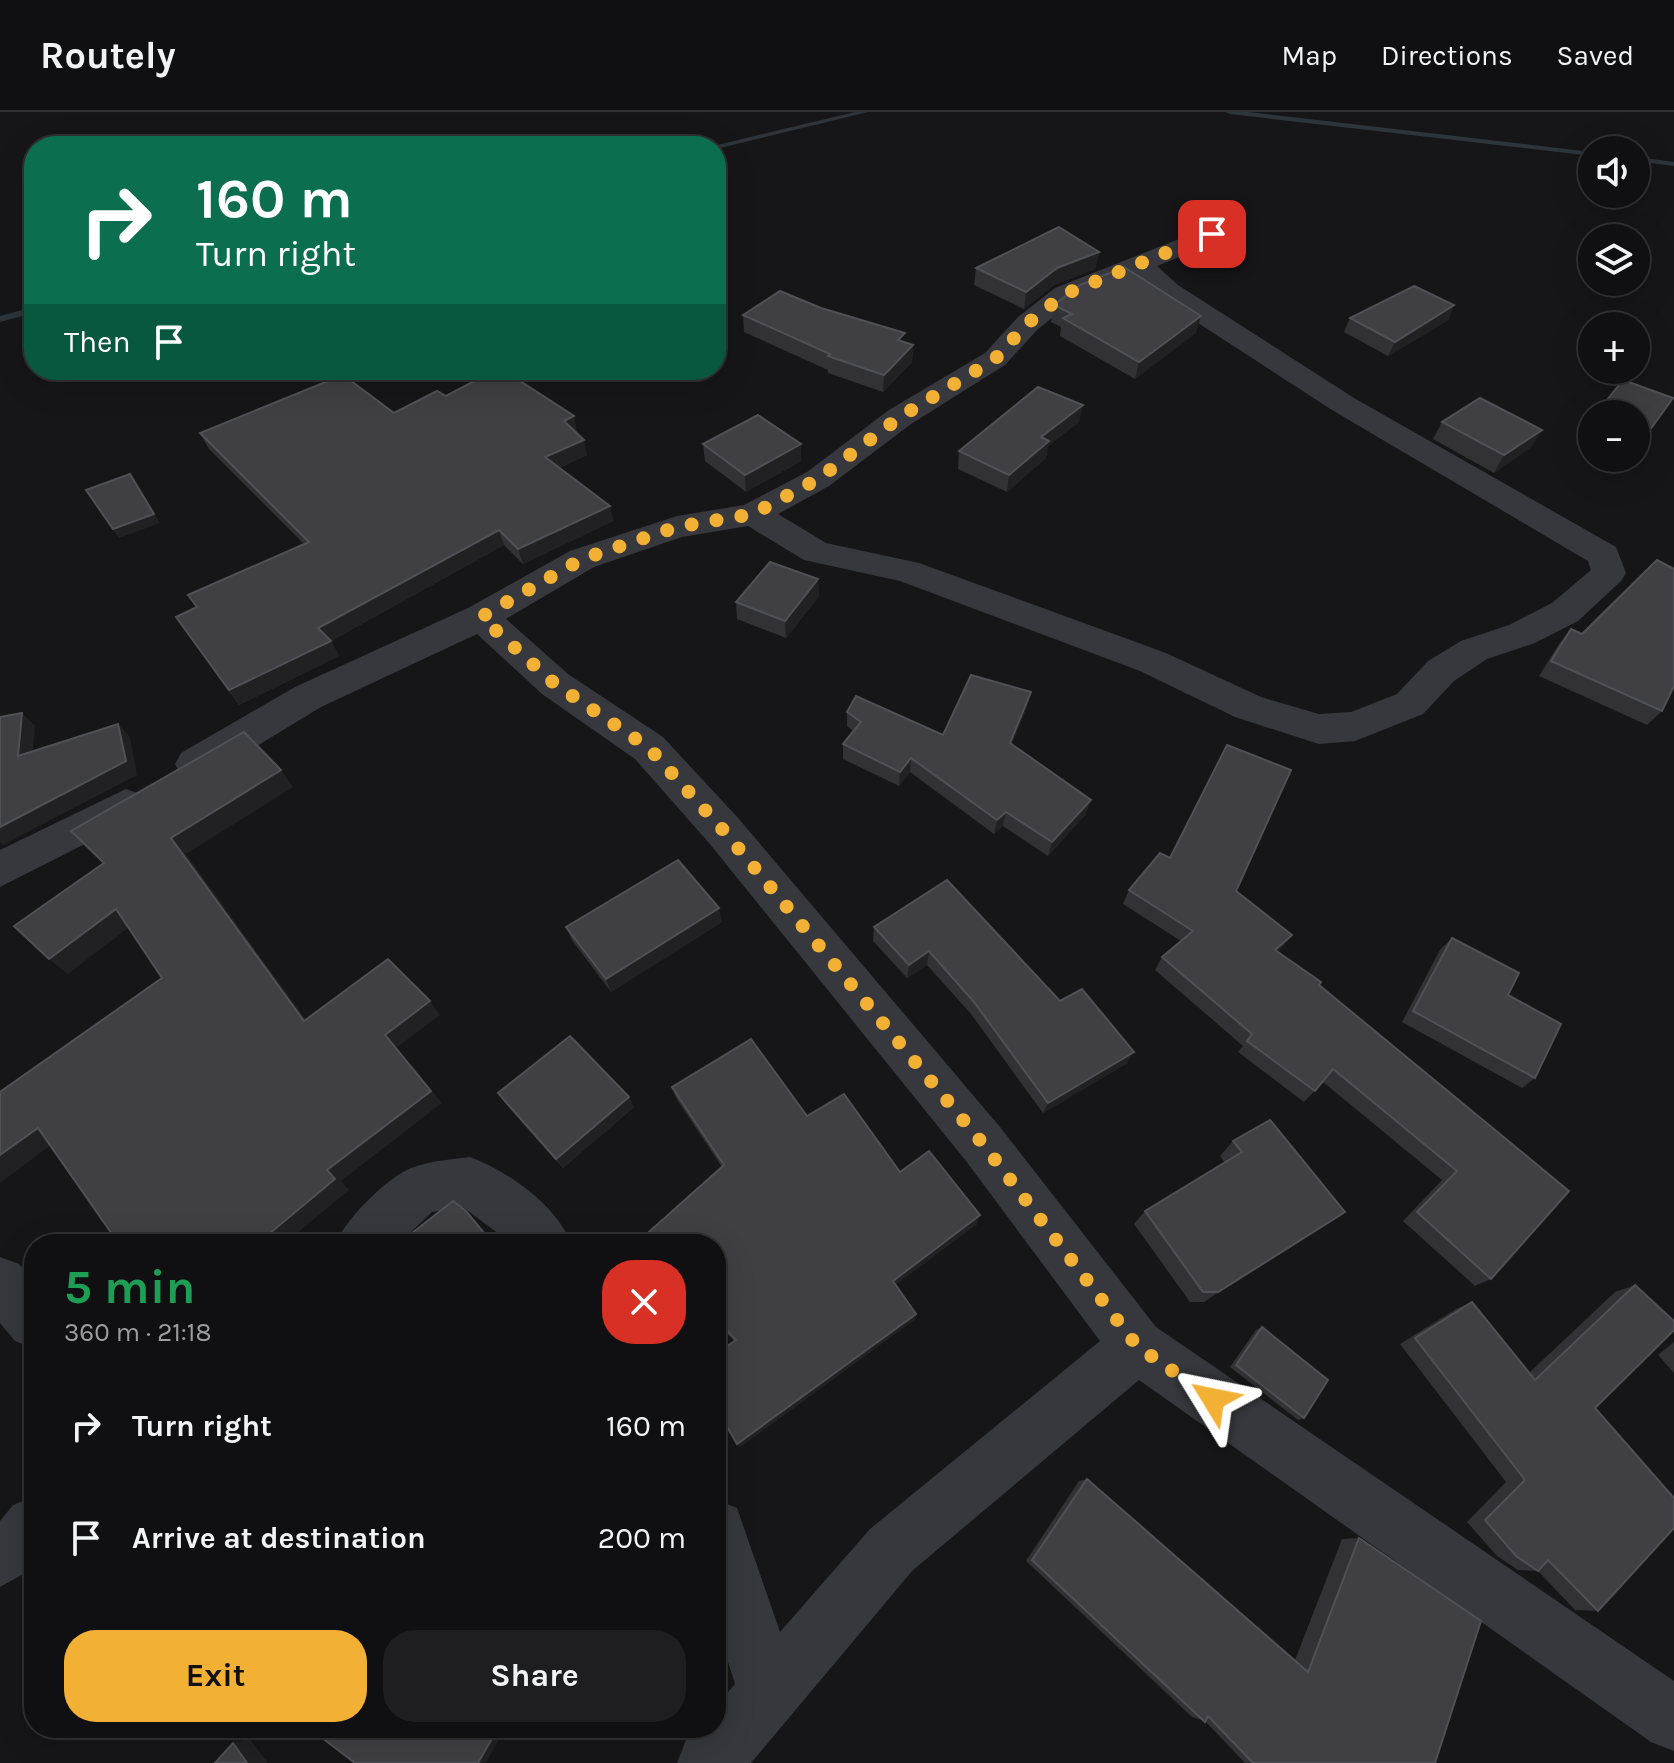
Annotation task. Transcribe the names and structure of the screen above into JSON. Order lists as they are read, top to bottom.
{
  "page": {
    "header": "Routely",
    "nav": ["Map", "Directions", "Saved"],
    "map_buttons": ["+", "−"],
    "turn": ["160 m", "Turn right"],
    "then": "Then",
    "heading": ["5 min", "360 m · 21:18"],
    "list": [
      {
        "name": "Turn right",
        "value": "160 m"
      },
      {
        "name": "Arrive at destination",
        "value": "200 m"
      }
    ],
    "buttons": ["Exit", "Share"]
  }
}
